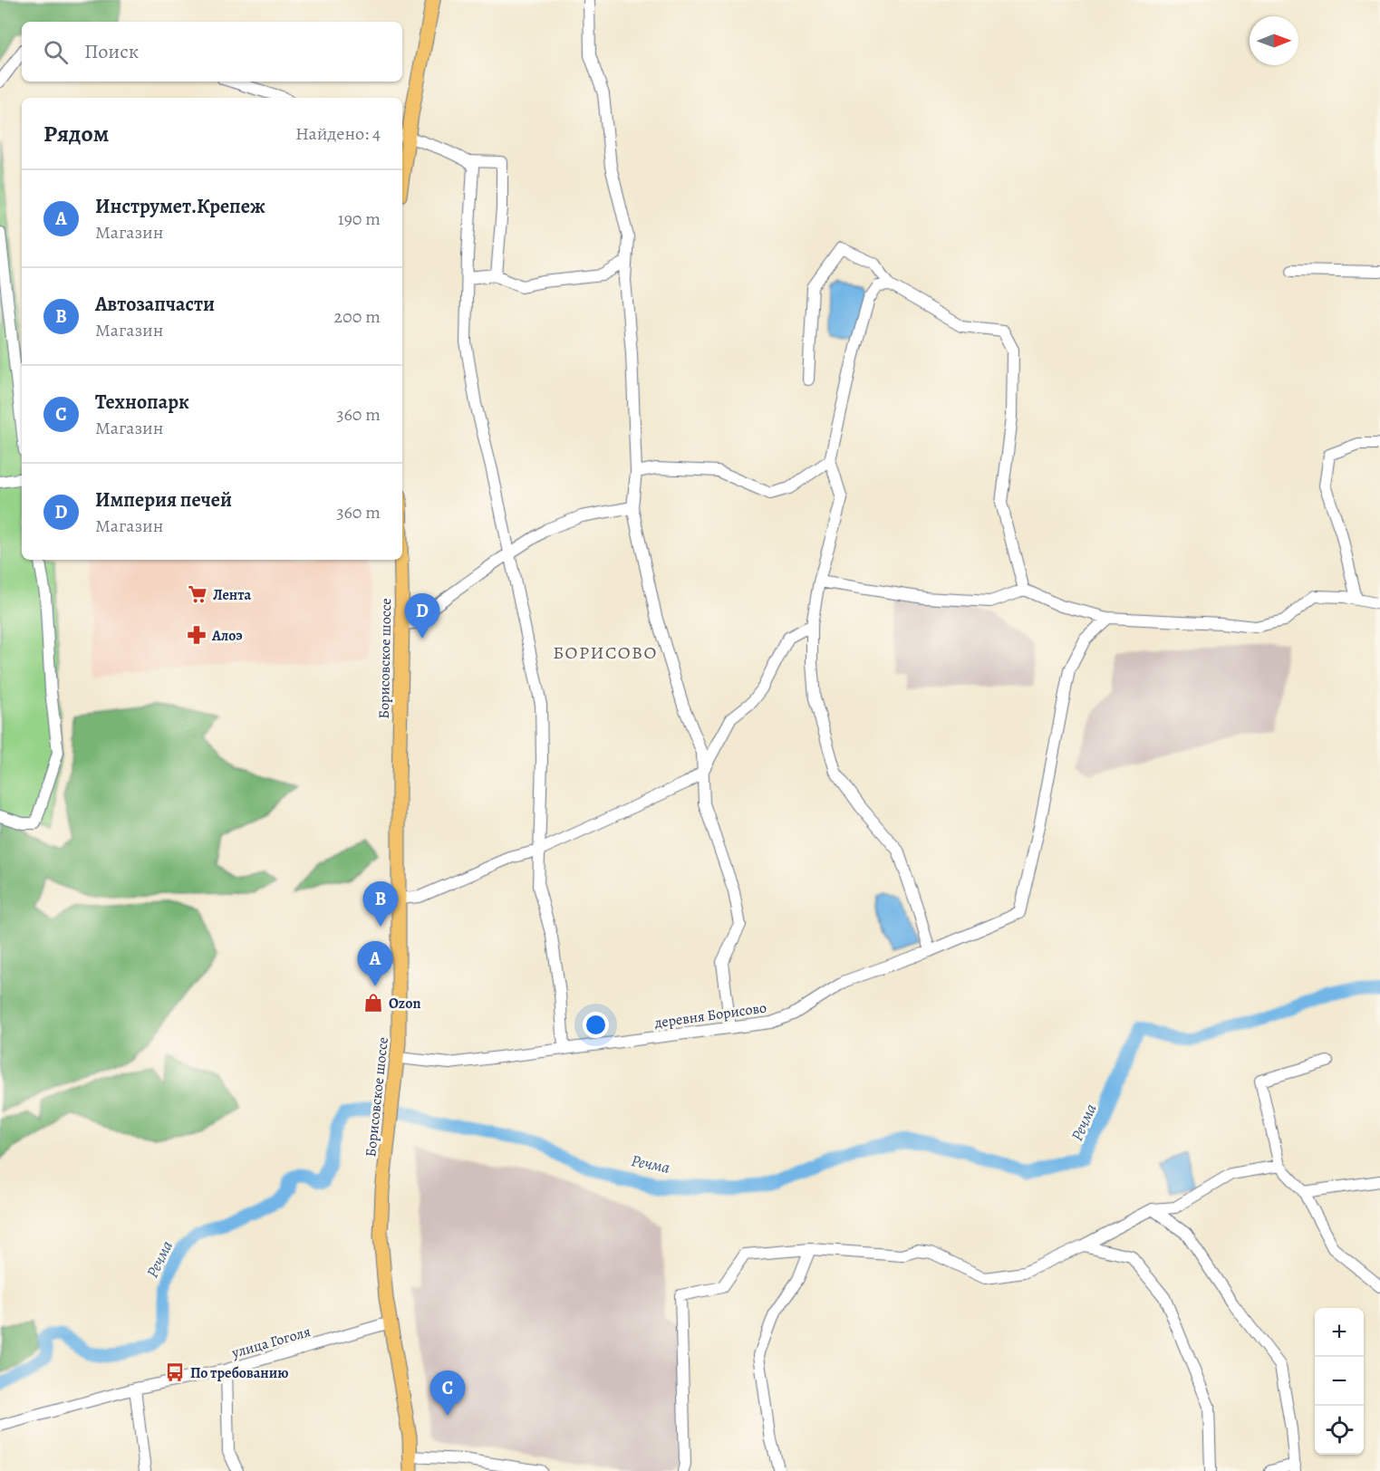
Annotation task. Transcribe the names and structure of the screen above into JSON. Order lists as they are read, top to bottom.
{
  "streets": {
    "main road": ["Борисовское шоссе"],
    "street": ["деревня Борисово", "улица Гоголя"]
  },
  "crossings": [
    ["Борисовское шоссе", "деревня Борисово"],
    ["Борисовское шоссе", "улица Гоголя"]
  ],
  "districts": ["БОРИСОВО"],
  "water": ["Речма"],
  "places": {
    "supermarket": ["Лента"],
    "pharmacy": ["Алоэ"],
    "shop": ["Ozon"],
    "bus stop": ["По требованию"]
  },
  "north": "right",
  "page": {
    "search": "Поиск",
    "heading": ["Рядом", "Найдено: 4"],
    "list": [
      {
        "mark": "A",
        "name": "Инструмет.Крепеж",
        "note": "Магазин",
        "value": "190 m"
      },
      {
        "mark": "B",
        "name": "Автозапчасти",
        "note": "Магазин",
        "value": "200 m"
      },
      {
        "mark": "C",
        "name": "Технопарк",
        "note": "Магазин",
        "value": "360 m"
      },
      {
        "mark": "D",
        "name": "Империя печей",
        "note": "Магазин",
        "value": "360 m"
      }
    ],
    "pins": [
      "D",
      "B",
      "A",
      "C"
    ],
    "map_buttons": ["+", "−"]
  }
}
